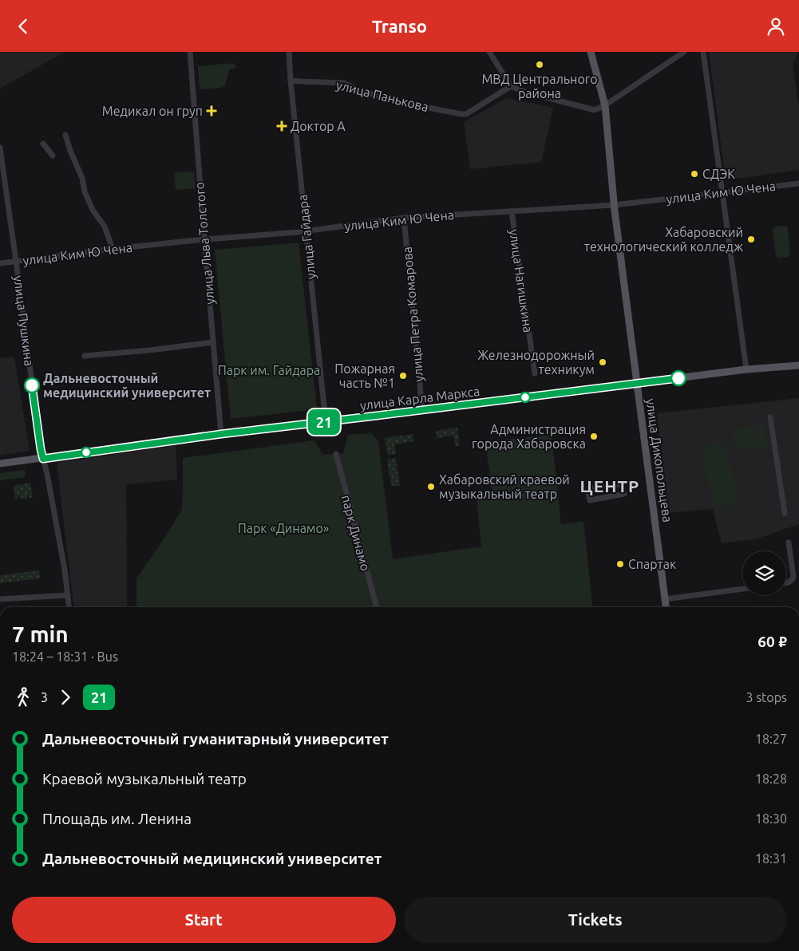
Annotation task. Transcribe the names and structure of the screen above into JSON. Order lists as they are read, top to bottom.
{
  "streets": {
    "main road": ["улица Карла Маркса", "улица Дикопольцева"],
    "street": [
      "улица Панькова",
      "улица Ким Ю Чена",
      "улица Гайдара",
      "улица Льва Толстого",
      "улица Нагишкина",
      "улица Петра Комарова",
      "улица Пушкина",
      "парк Динамо"
    ]
  },
  "crossings": [
    ["улица Панькова", "улица Гайдара"],
    ["улица Ким Ю Чена", "улица Гайдара"],
    ["улица Ким Ю Чена", "улица Льва Толстого"],
    ["улица Ким Ю Чена", "улица Нагишкина"],
    ["улица Ким Ю Чена", "улица Петра Комарова"],
    ["улица Ким Ю Чена", "улица Пушкина"],
    ["улица Ким Ю Чена", "улица Дикопольцева"],
    ["улица Гайдара", "улица Карла Маркса"],
    ["улица Льва Толстого", "улица Карла Маркса"],
    ["улица Петра Комарова", "улица Карла Маркса"],
    ["улица Пушкина", "улица Карла Маркса"],
    ["улица Карла Маркса", "улица Дикопольцева"]
  ],
  "districts": ["ЦЕНТР"],
  "parks": ["Парк им. Гайдара", "Парк «Динамо»"],
  "places": {
    "other": [
      "МВД Центрального района",
      "СДЭК",
      "Хабаровский технологический колледж",
      "Железнодорожный техникум",
      "Пожарная часть №1",
      "Дальневосточный медицинский университет",
      "Администрация города Хабаровска",
      "Хабаровский краевой музыкальный театр",
      "Спартак"
    ],
    "health": ["Медикал он груп", "Доктор А"]
  },
  "lines": ["bus line 21"],
  "page": {
    "header": "Transo",
    "on_map": "21",
    "heading": ["7 min", "18:24 – 18:31 · Bus", "60 ₽"],
    "legs": ["3", "21", "3 stops"],
    "list": [
      {
        "name": "Дальневосточный гуманитарный университет",
        "value": "18:27"
      },
      {
        "name": "Краевой музыкальный театр",
        "value": "18:28"
      },
      {
        "name": "Площадь им. Ленина",
        "value": "18:30"
      },
      {
        "name": "Дальневосточный медицинский университет",
        "value": "18:31"
      }
    ],
    "buttons": ["Start", "Tickets"]
  }
}
